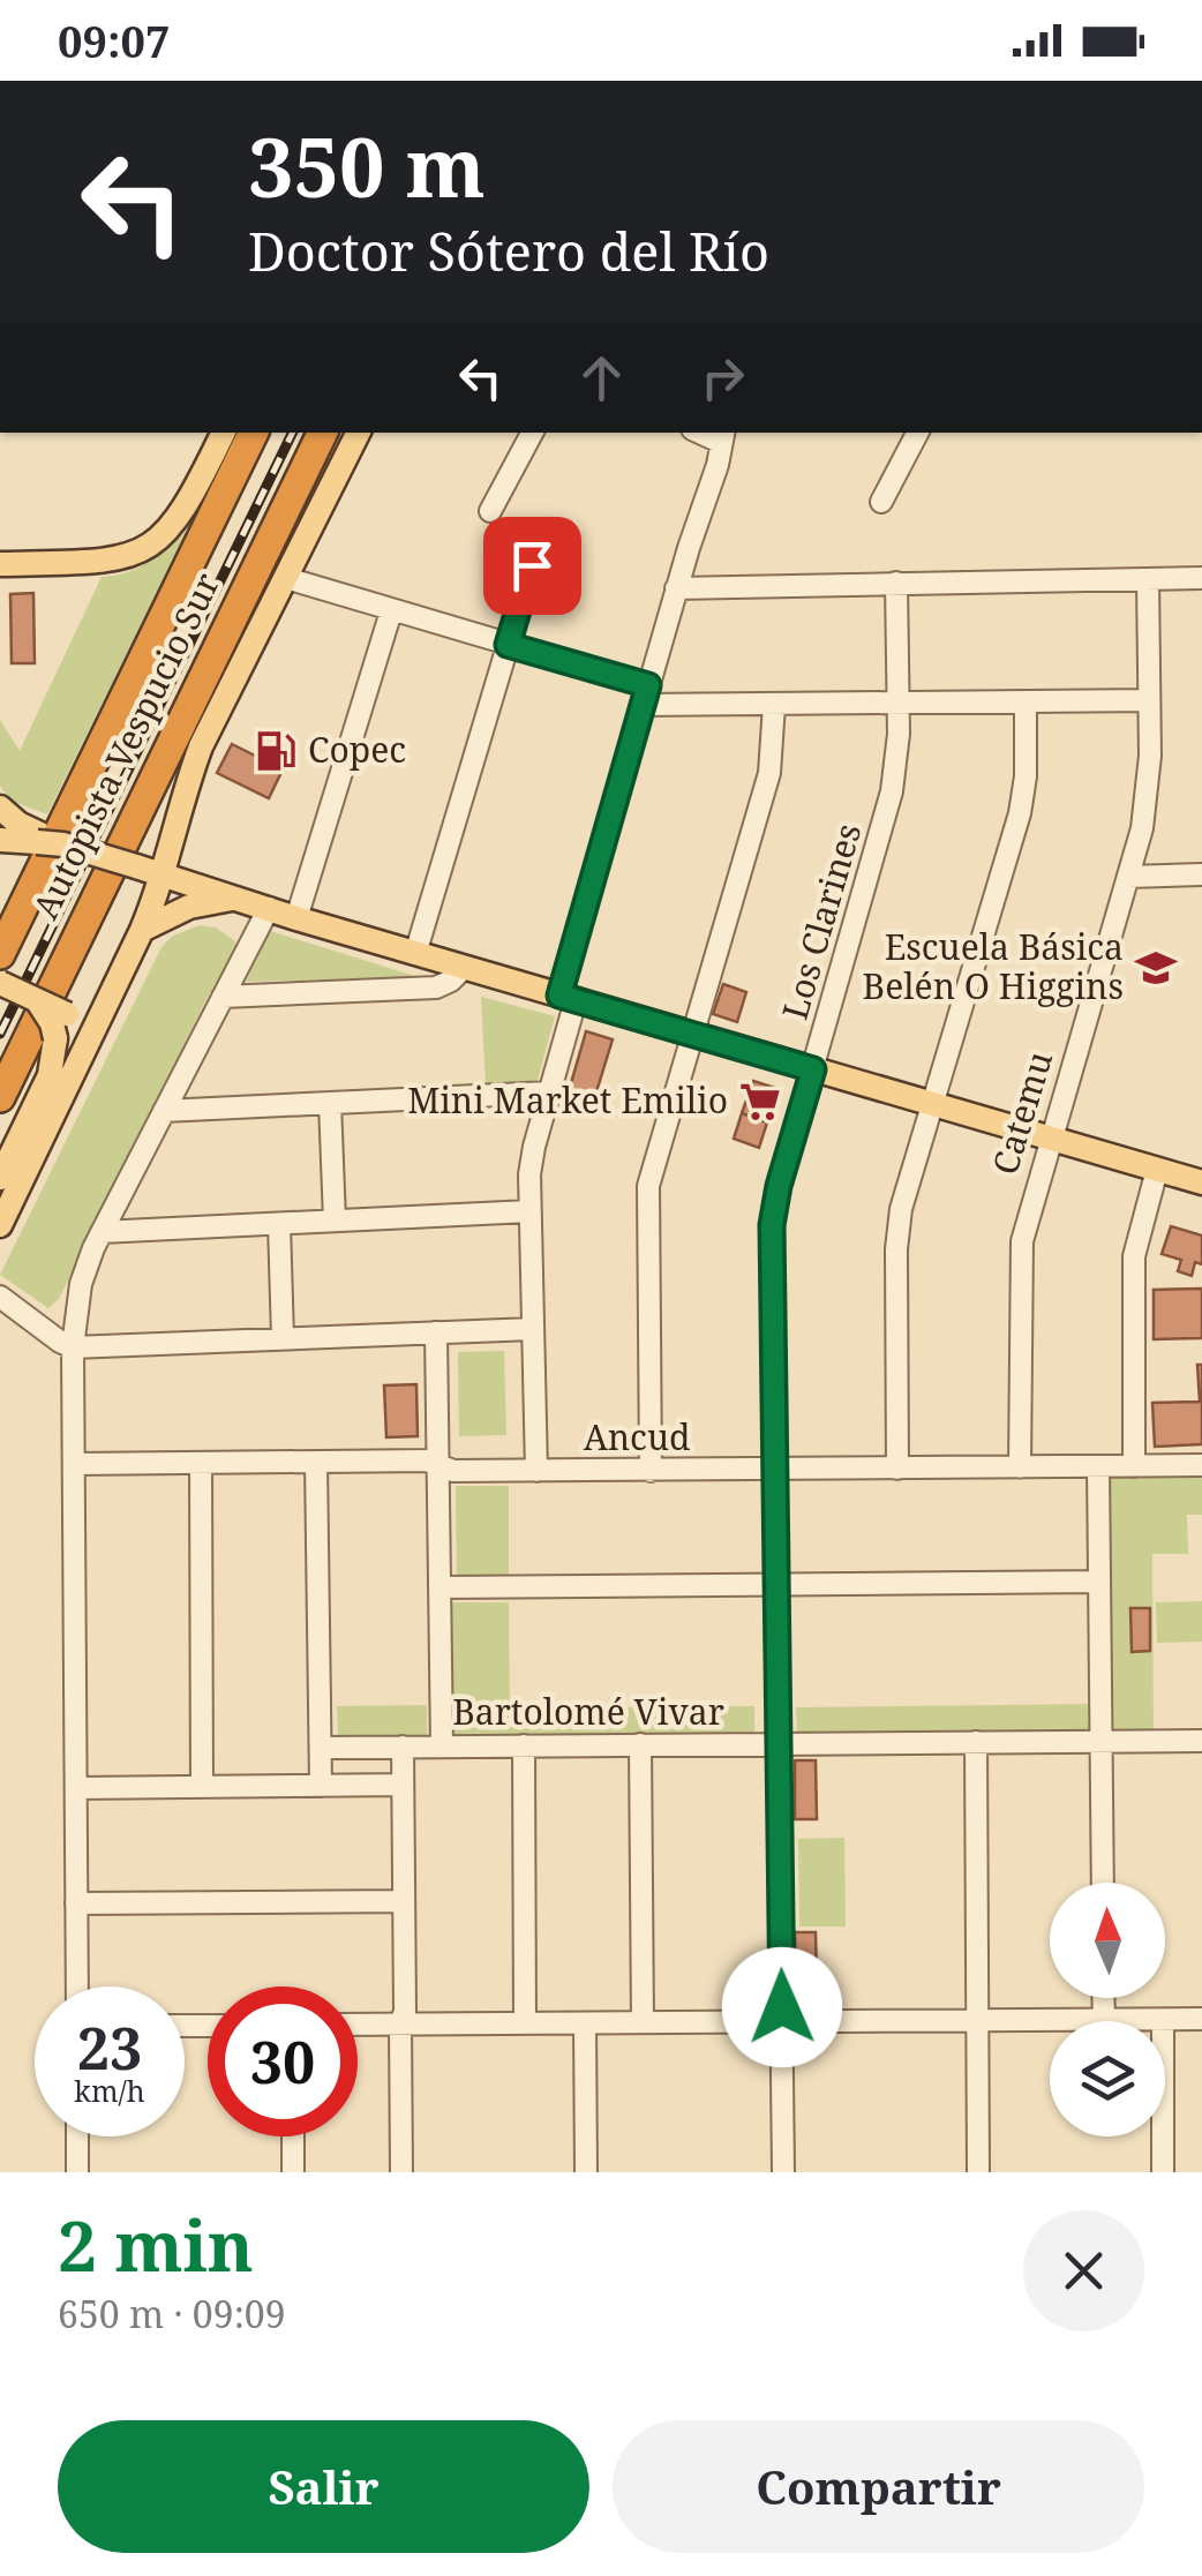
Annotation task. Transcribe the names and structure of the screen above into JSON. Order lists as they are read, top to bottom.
{
  "streets": {
    "highway": ["Autopista Vespucio Sur"],
    "street": [
      "Los Clarines",
      "Catemu",
      "Ancud",
      "Bartolomé Vivar"
    ]
  },
  "crossings": [
    ["Los Clarines", "Ancud"],
    ["Los Clarines", "Bartolomé Vivar"],
    ["Catemu", "Ancud"]
  ],
  "places": {
    "fuel station": ["Copec"],
    "school or university": ["Escuela Básica Belén O Higgins"],
    "supermarket": ["Mini Market Emilio"]
  },
  "north": "top",
  "page": {
    "status": "09:07",
    "turn": ["350 m", "Doctor Sótero del Río"],
    "speed": "23 km/h",
    "limit": "30",
    "heading": ["2 min", "650 m · 09:09"],
    "buttons": ["Salir", "Compartir"]
  }
}
